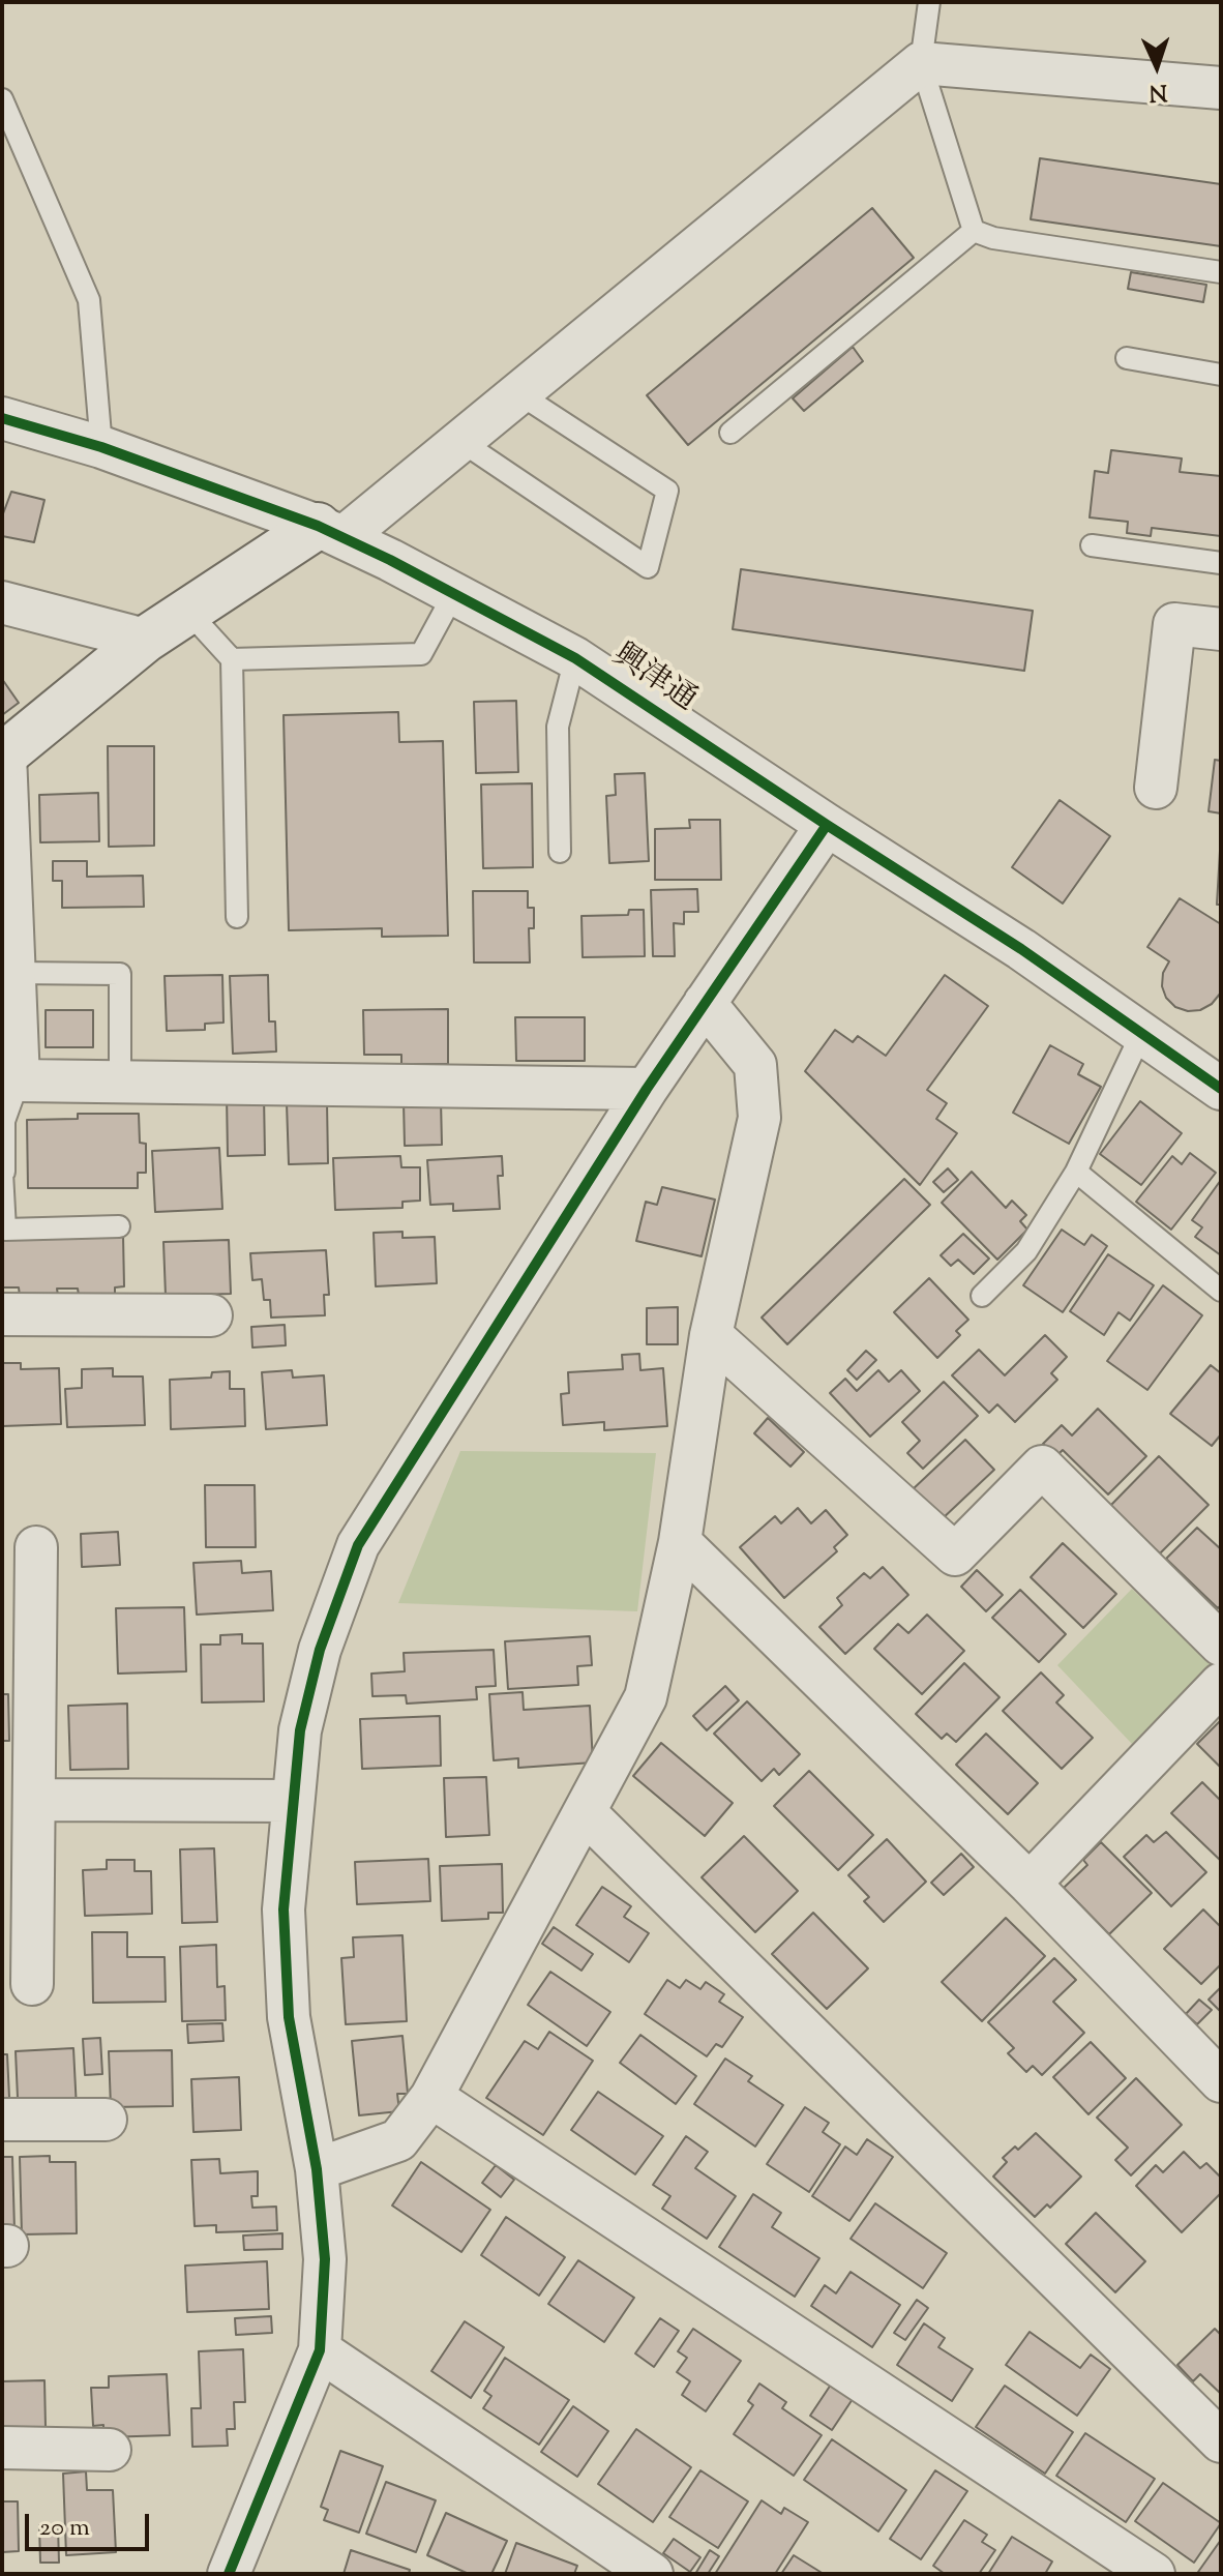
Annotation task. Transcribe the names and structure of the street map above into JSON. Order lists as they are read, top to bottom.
{
  "streets": {
    "street": ["興津通"]
  },
  "scale_bar": "20 m",
  "north": "bottom"
}
